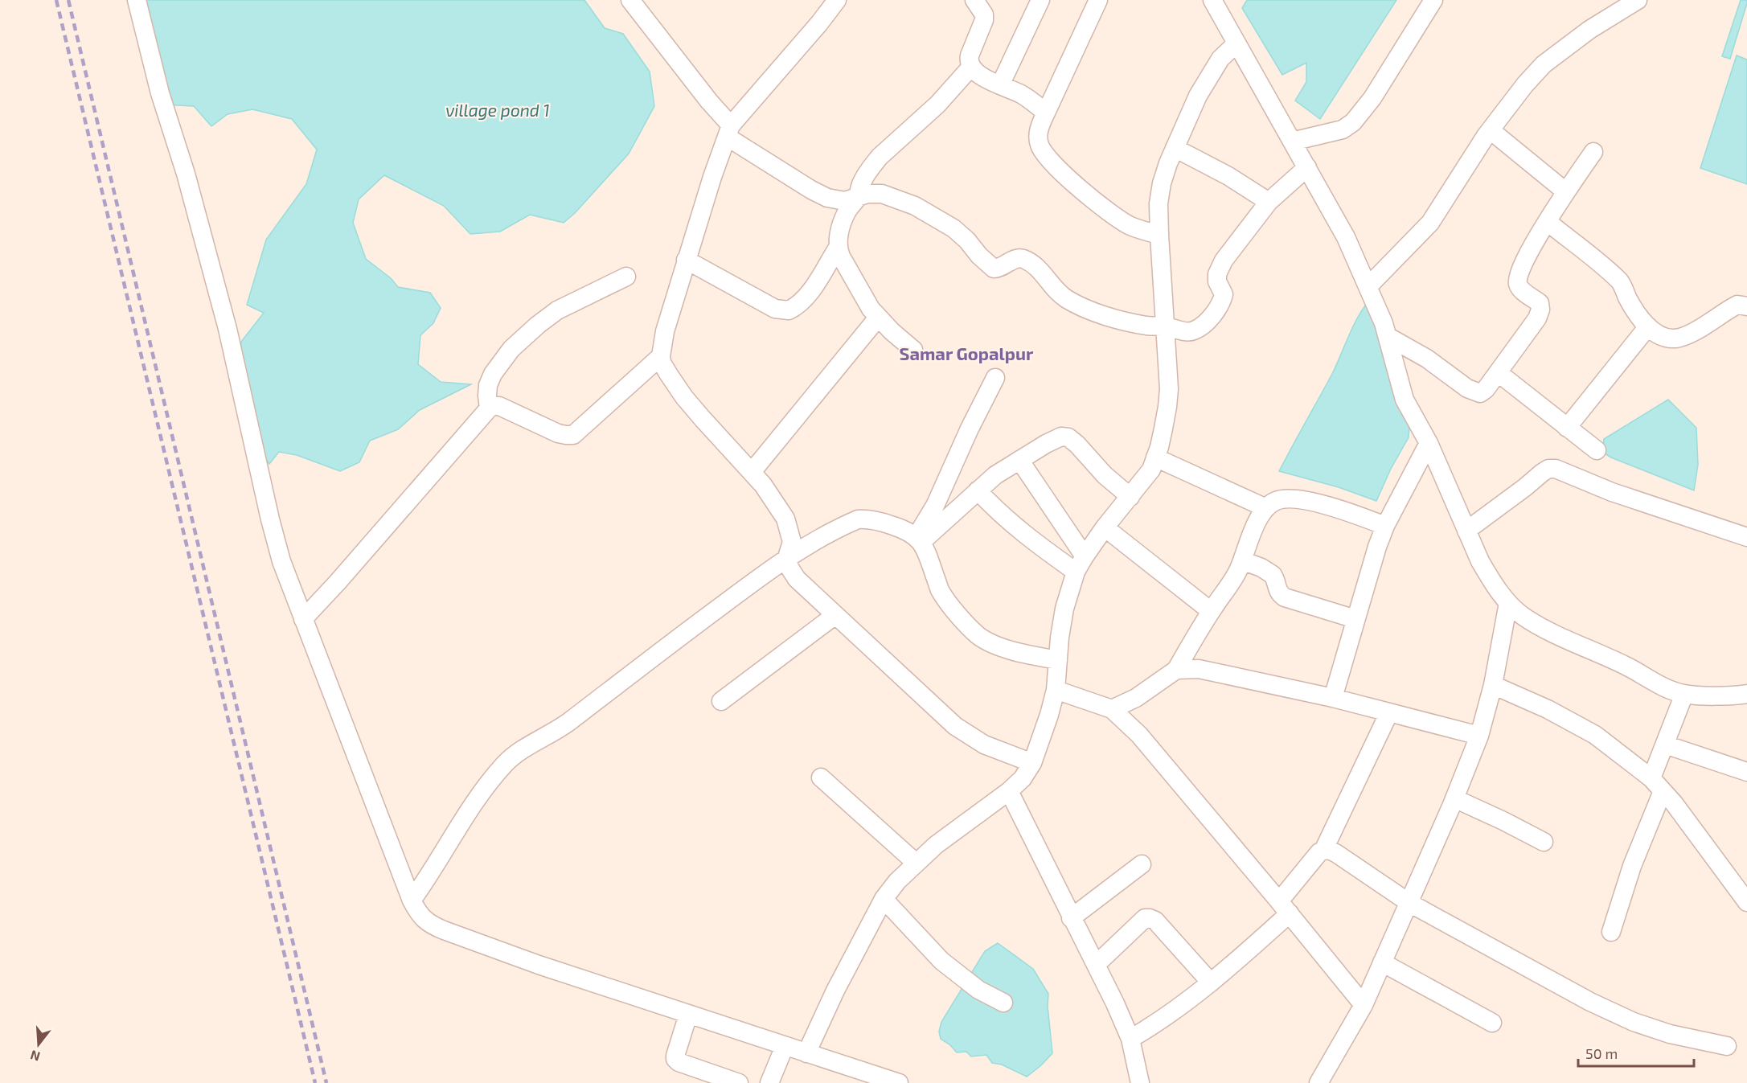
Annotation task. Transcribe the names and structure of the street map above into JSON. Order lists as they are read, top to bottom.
{
  "districts": ["Samar Gopalpur"],
  "water": ["village pond 1"],
  "scale_bar": "50 m",
  "north": "bottom"
}
